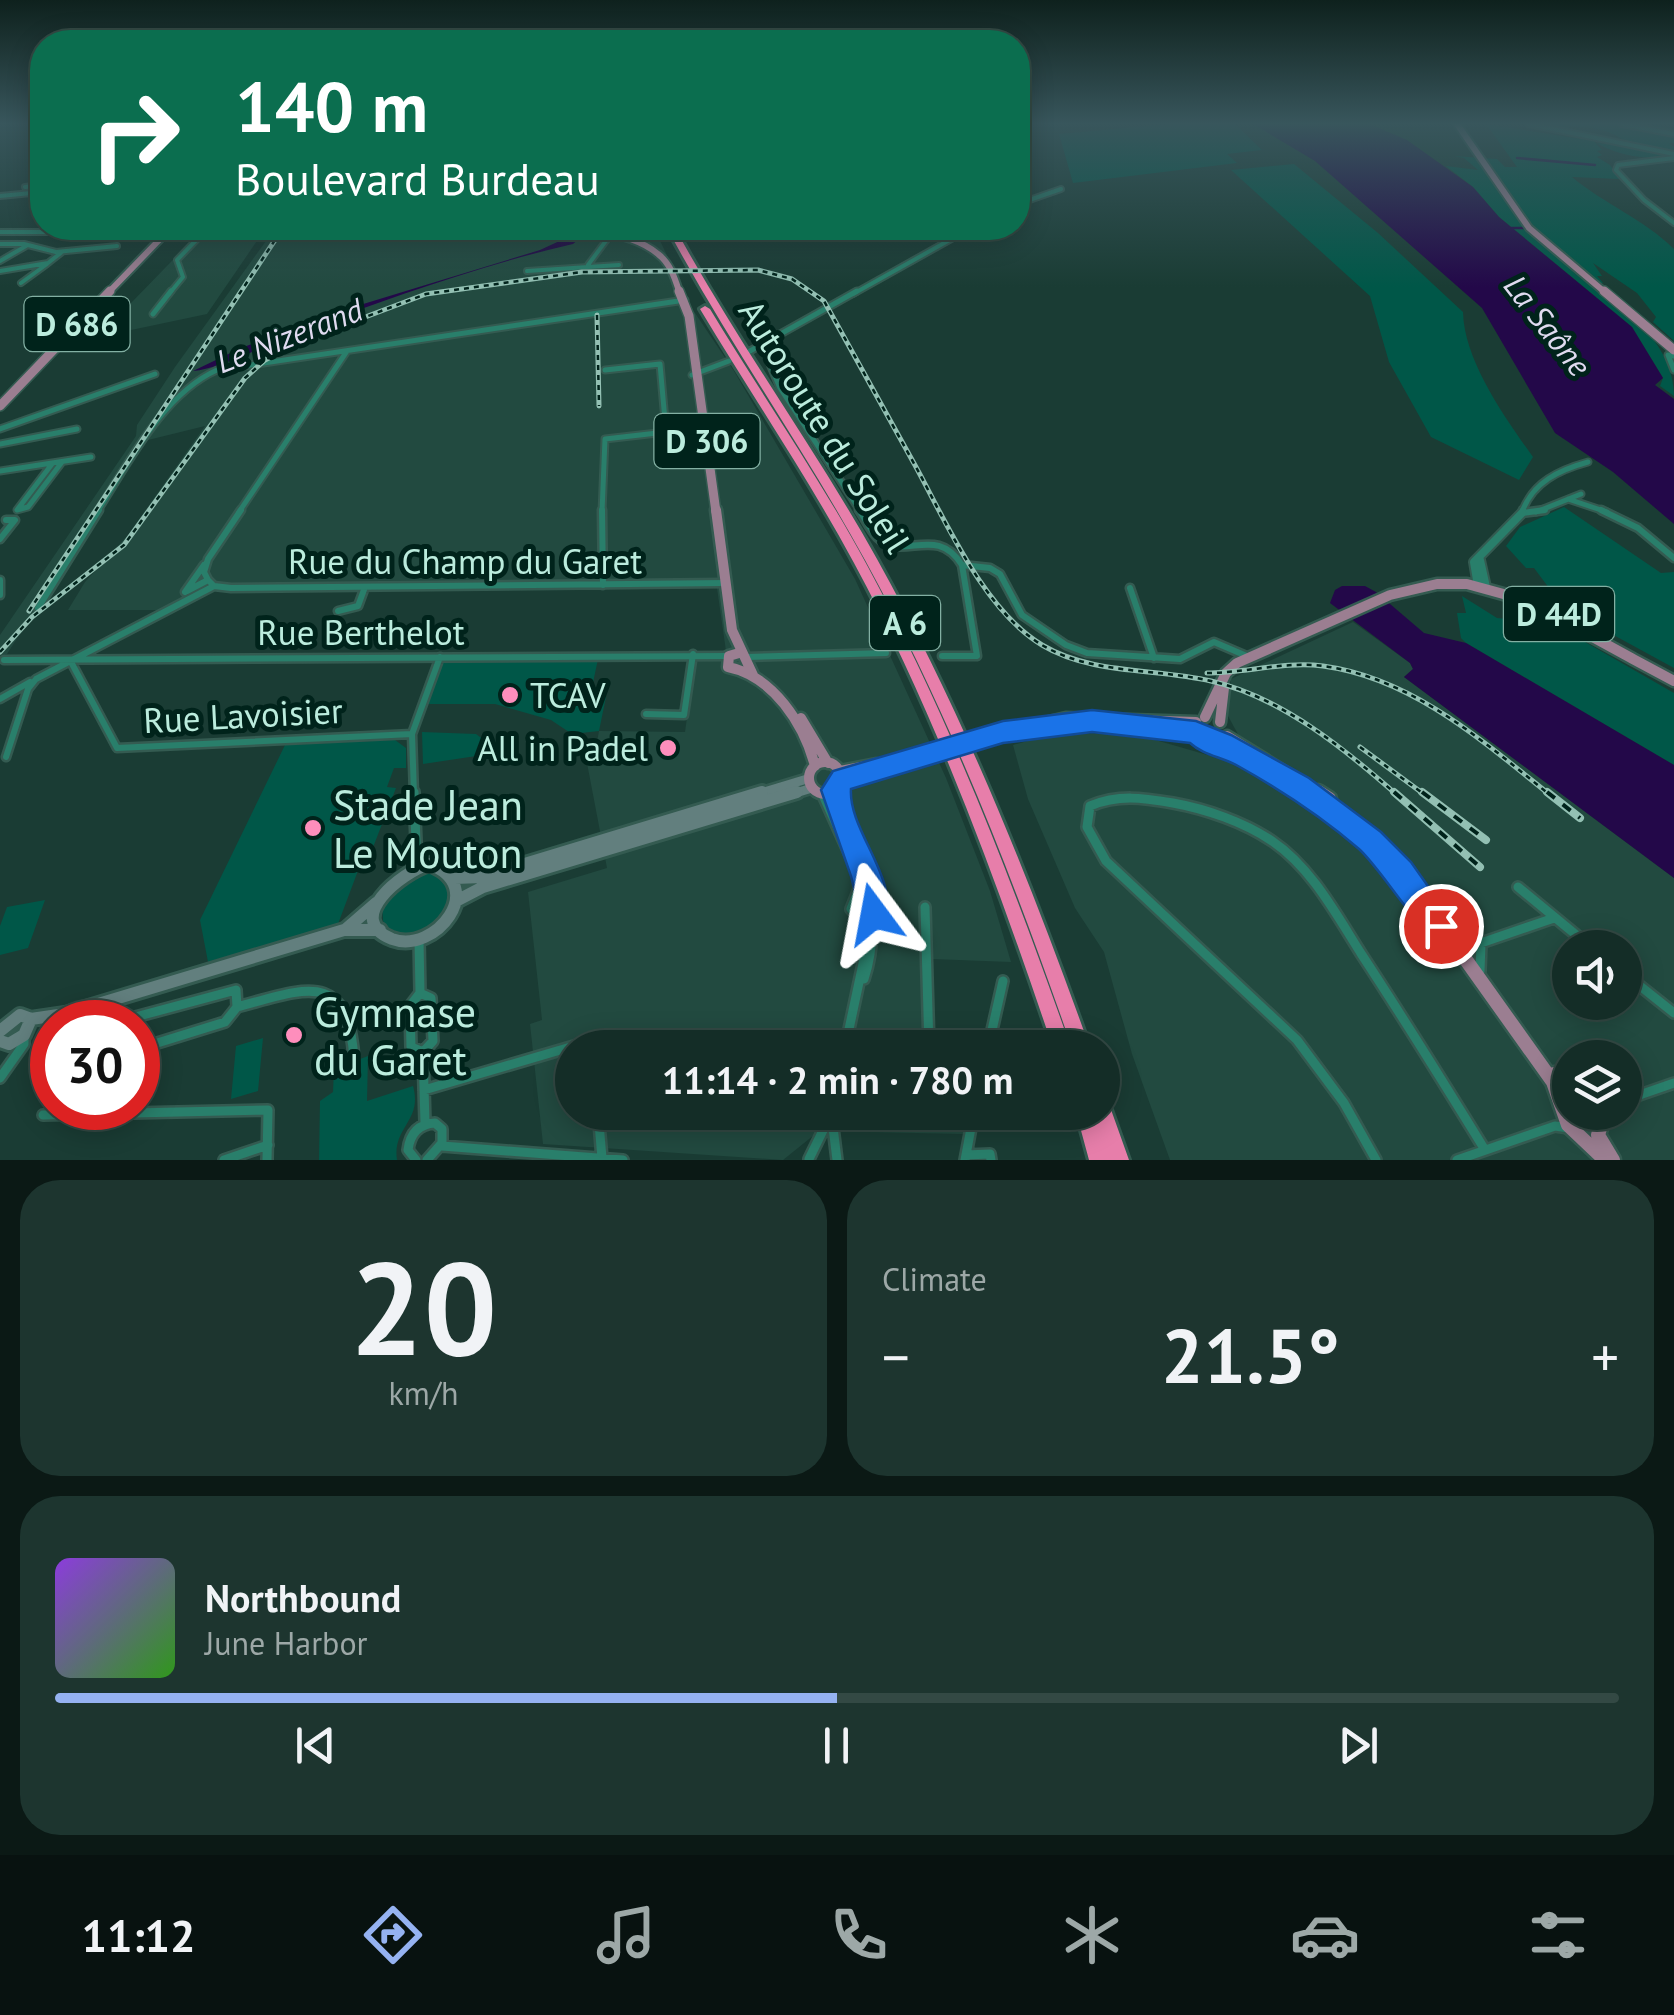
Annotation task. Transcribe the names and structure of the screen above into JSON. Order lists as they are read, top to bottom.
{
  "streets": {
    "highway": ["Autoroute du Soleil", "A 6"],
    "main road": ["D 686", "D 306", "D 44D"],
    "street": ["Rue du Champ du Garet", "Rue Berthelot", "Rue Lavoisier"]
  },
  "crossings": [
    ["D 306", "Rue du Champ du Garet"],
    ["D 306", "Rue Berthelot"],
    ["Rue Berthelot", "Rue Lavoisier"]
  ],
  "water": ["La Saône", "Le Nizerand"],
  "places": [
    "TCAV",
    "All in Padel",
    "Stade Jean Le Mouton",
    "Gymnase du Garet"
  ],
  "page": {
    "turn": ["140 m", "Boulevard Burdeau"],
    "limit": "30",
    "trip": "11:14 · 2 min · 780 m",
    "tile": [
      ["20", "km/h"],
      "Climate"
    ],
    "heat": ["−", "21.5°", "+"],
    "song": ["Northbound", "June Harbor"],
    "tabs": "11:12"
  }
}
